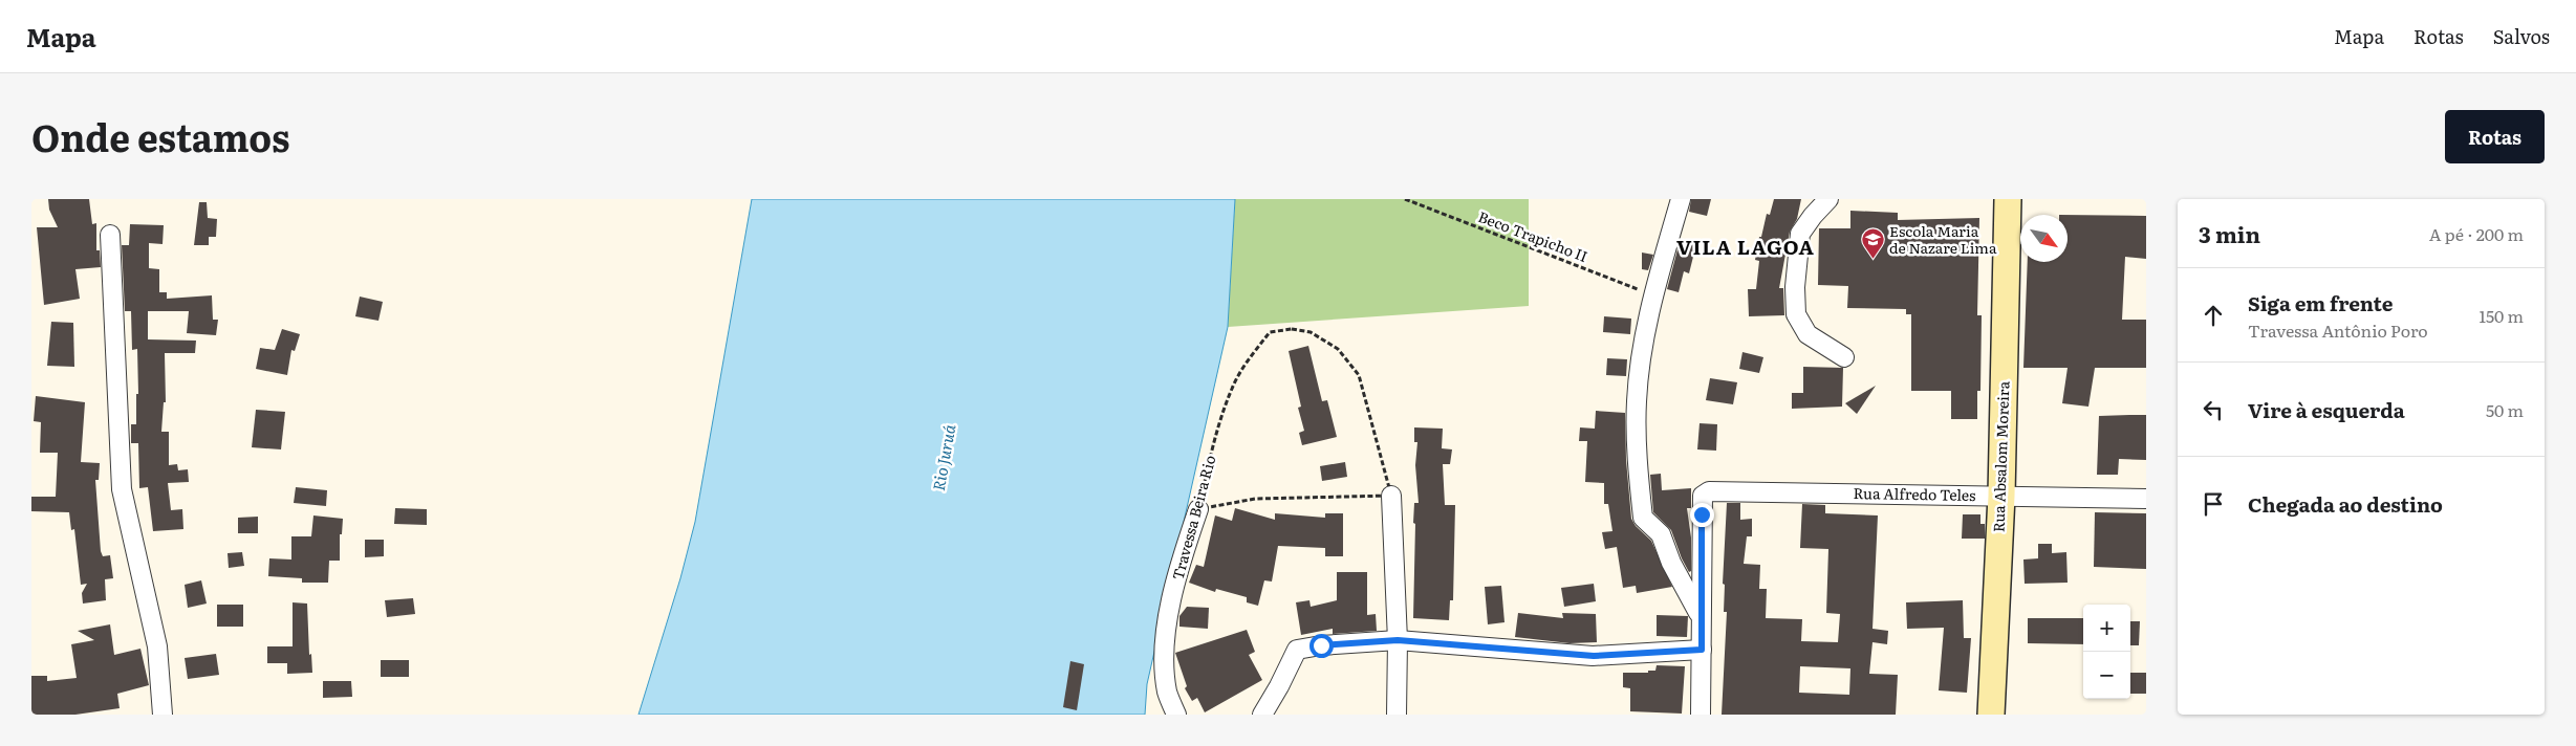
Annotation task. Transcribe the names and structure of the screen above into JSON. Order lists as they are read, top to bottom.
{
  "streets": {
    "street": ["Rua Absalom Moreira", "Rua Alfredo Teles", "Travessa Beira Rio"],
    "path": ["Beco Trapicho II"]
  },
  "crossings": [
    ["Rua Absalom Moreira", "Rua Alfredo Teles"]
  ],
  "districts": ["VILA LAGOA"],
  "water": ["Rio Juruá"],
  "places": {
    "school or university": ["Escola Maria de Nazare Lima"]
  },
  "north": "bottom right",
  "page": {
    "header": "Mapa",
    "nav": ["Mapa", "Rotas", "Salvos"],
    "title": "Onde estamos",
    "buttons": "Rotas",
    "heading": ["3 min", "A pé · 200 m"],
    "list": [
      ["Siga em frente", "Travessa Antônio Poro", "150 m"],
      ["Vire à esquerda", "50 m"],
      "Chegada ao destino"
    ],
    "map_buttons": ["+", "−"]
  }
}
